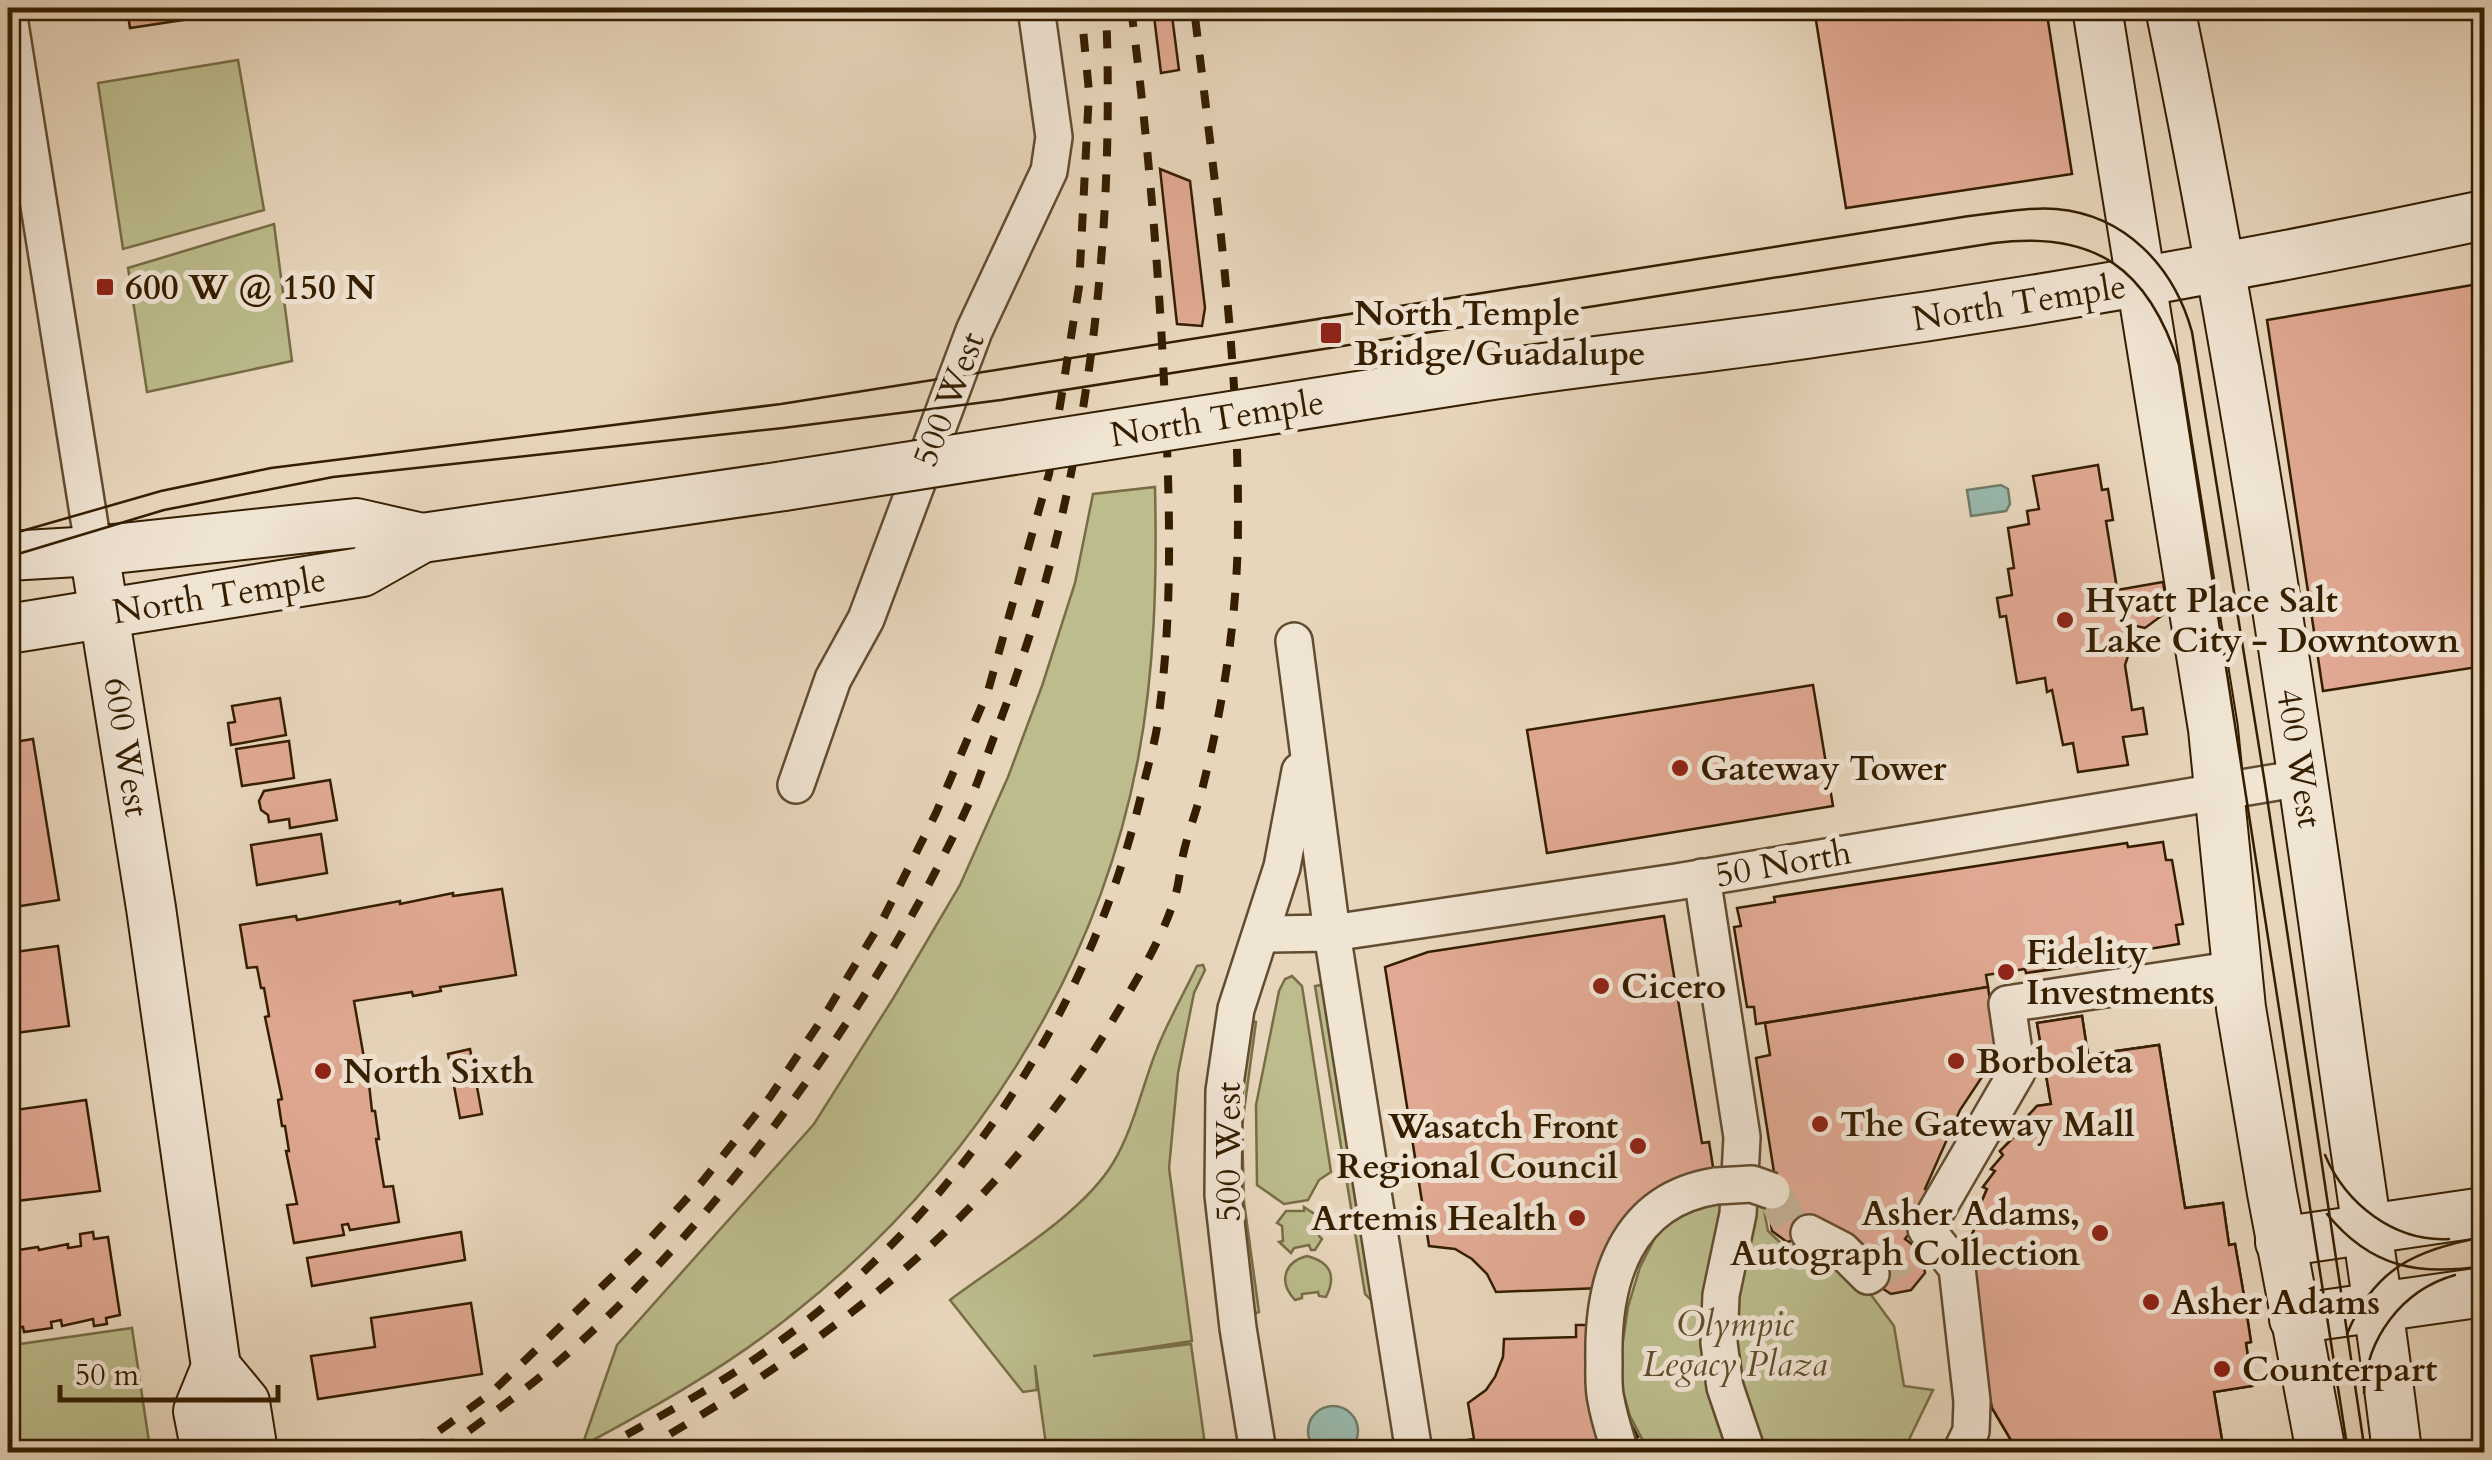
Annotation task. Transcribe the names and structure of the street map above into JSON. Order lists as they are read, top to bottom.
{
  "streets": {
    "street": [
      "North Temple",
      "500 West",
      "600 West",
      "400 West",
      "50 North"
    ]
  },
  "crossings": [
    ["North Temple", "600 West"],
    ["North Temple", "400 West"],
    ["500 West", "50 North"],
    ["400 West", "50 North"]
  ],
  "parks": ["Olympic Legacy Plaza"],
  "places": {
    "transit": ["600 W @ 150 N", "North Temple Bridge/Guadalupe"],
    "other": [
      "Hyatt Place Salt Lake City - Downtown",
      "Gateway Tower",
      "Fidelity Investments",
      "Cicero",
      "Borboleta",
      "North Sixth",
      "The Gateway Mall",
      "Wasatch Front Regional Council",
      "Artemis Health",
      "Asher Adams, Autograph Collection",
      "Asher Adams",
      "Counterpart"
    ]
  },
  "scale_bar": "50 m"
}
